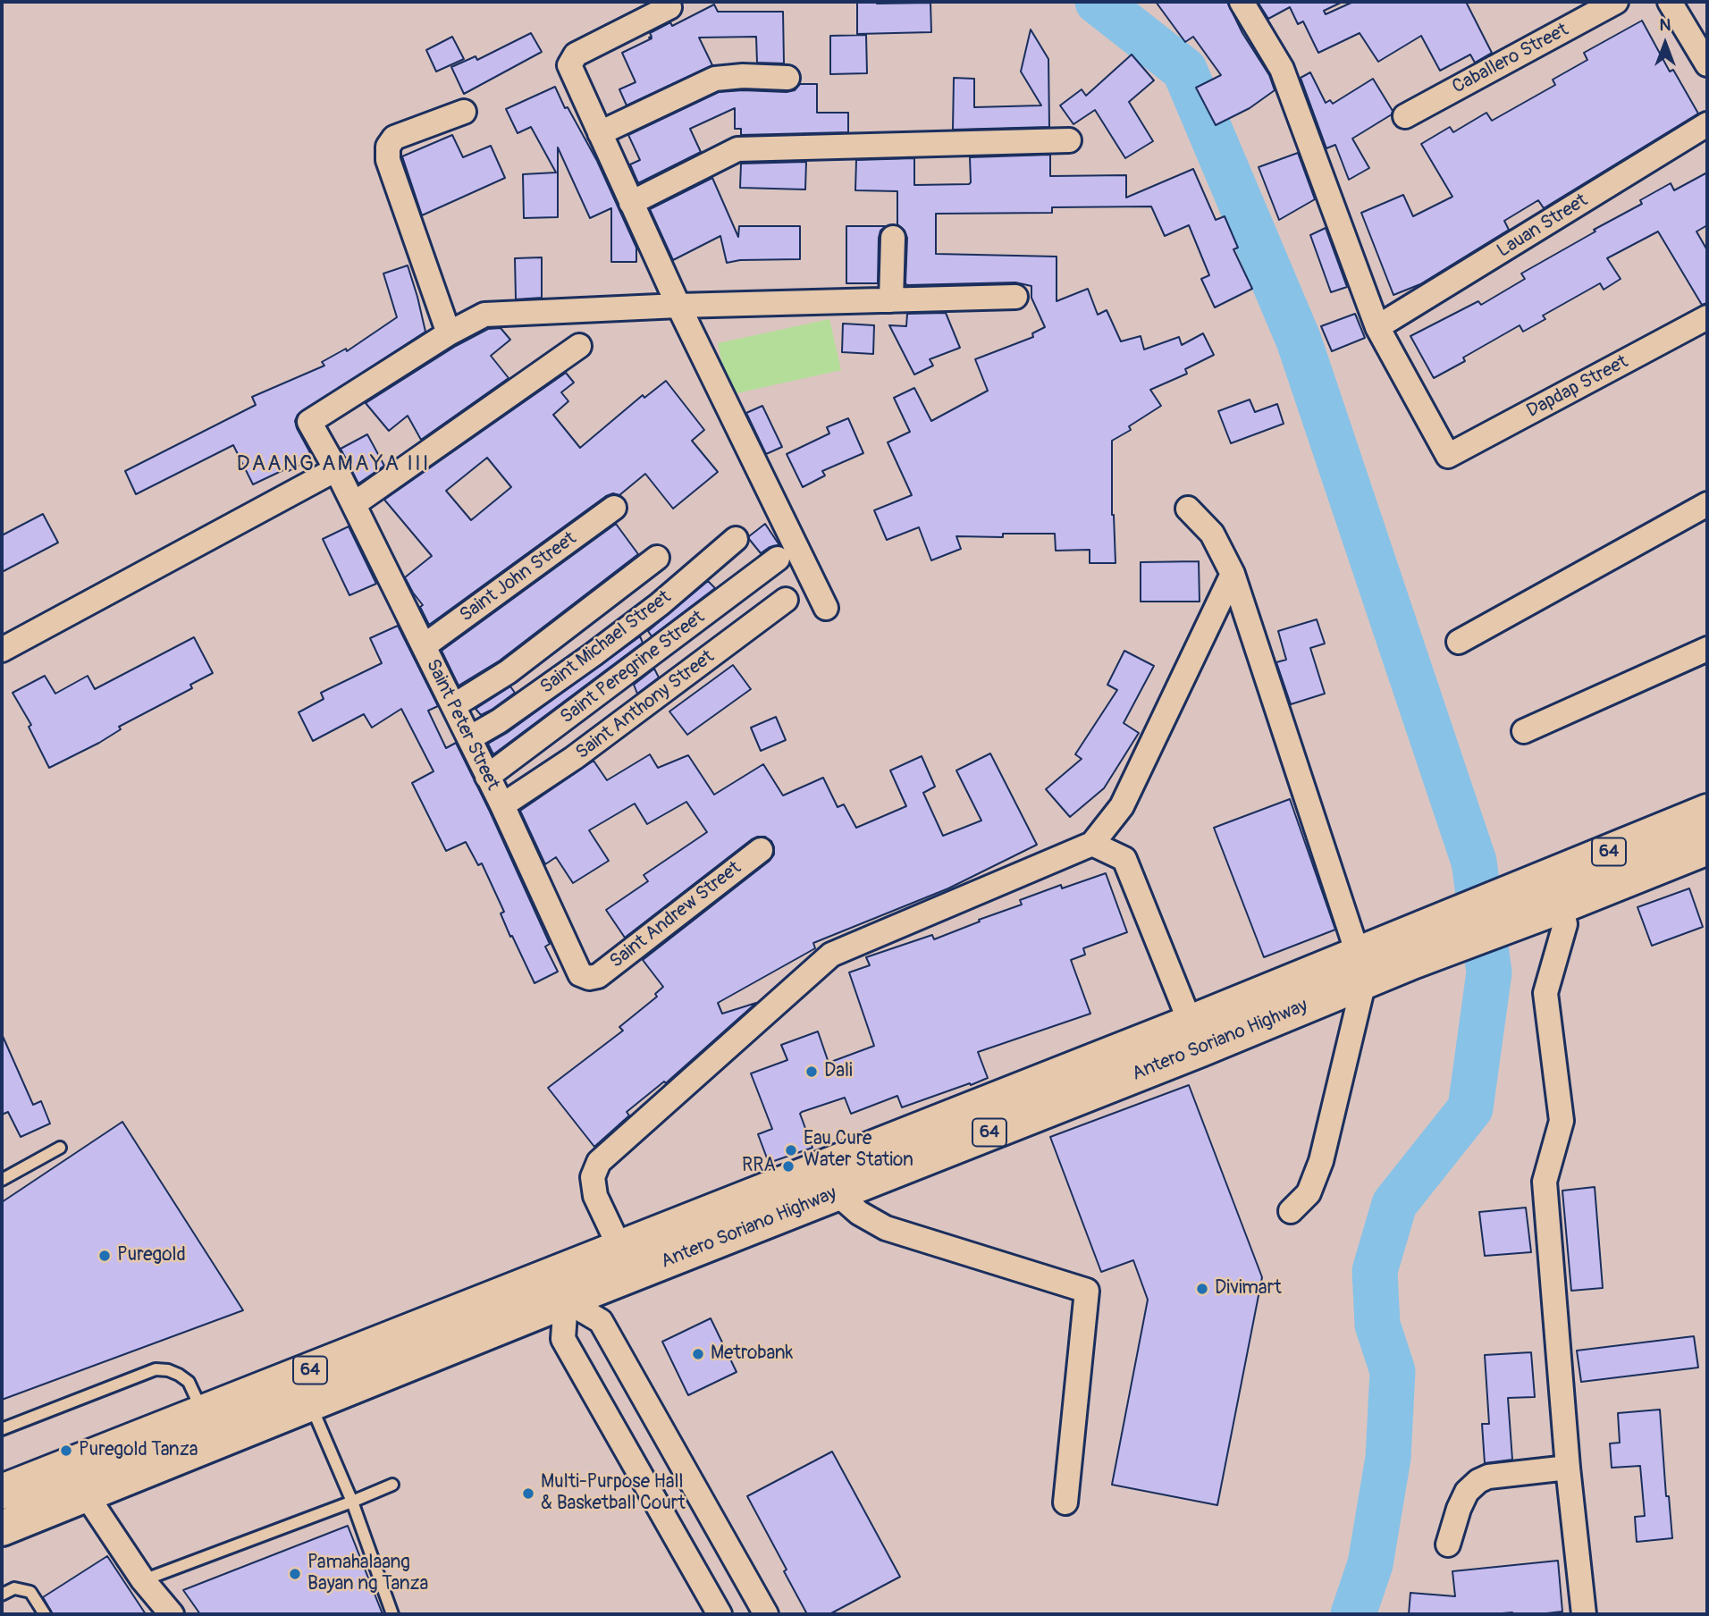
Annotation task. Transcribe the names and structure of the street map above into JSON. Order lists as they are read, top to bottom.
{
  "streets": {
    "main road": ["64", "Antero Soriano Highway"],
    "street": [
      "Caballero Street",
      "Lauan Street",
      "Dapdap Street",
      "Saint John Street",
      "Saint Michael Street",
      "Saint Peregrine Street",
      "Saint Anthony Street",
      "Saint Peter Street",
      "Saint Andrew Street"
    ]
  },
  "crossings": [
    ["Lauan Street", "Dapdap Street"],
    ["Saint John Street", "Saint Peter Street"],
    ["Saint Michael Street", "Saint Peter Street"],
    ["Saint Peregrine Street", "Saint Peter Street"],
    ["Saint Anthony Street", "Saint Peter Street"],
    ["Saint Peter Street", "Saint Andrew Street"]
  ],
  "districts": ["DAANG AMAYA III"],
  "places": [
    "Dali",
    "Eau Cure Water Station",
    "RRA",
    "Puregold",
    "Divimart",
    "Metrobank",
    "Puregold Tanza",
    "Multi-Purpose Hall & Basketball Court",
    "Pamahalaang Bayan ng Tanza"
  ],
  "north": "top"
}
